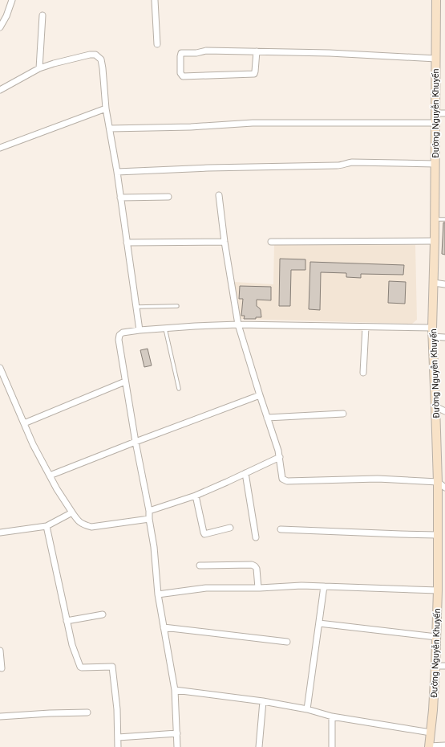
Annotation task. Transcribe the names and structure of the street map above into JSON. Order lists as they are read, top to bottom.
{
  "streets": {
    "street": ["Đường Nguyễn Khuyến"]
  }
}
